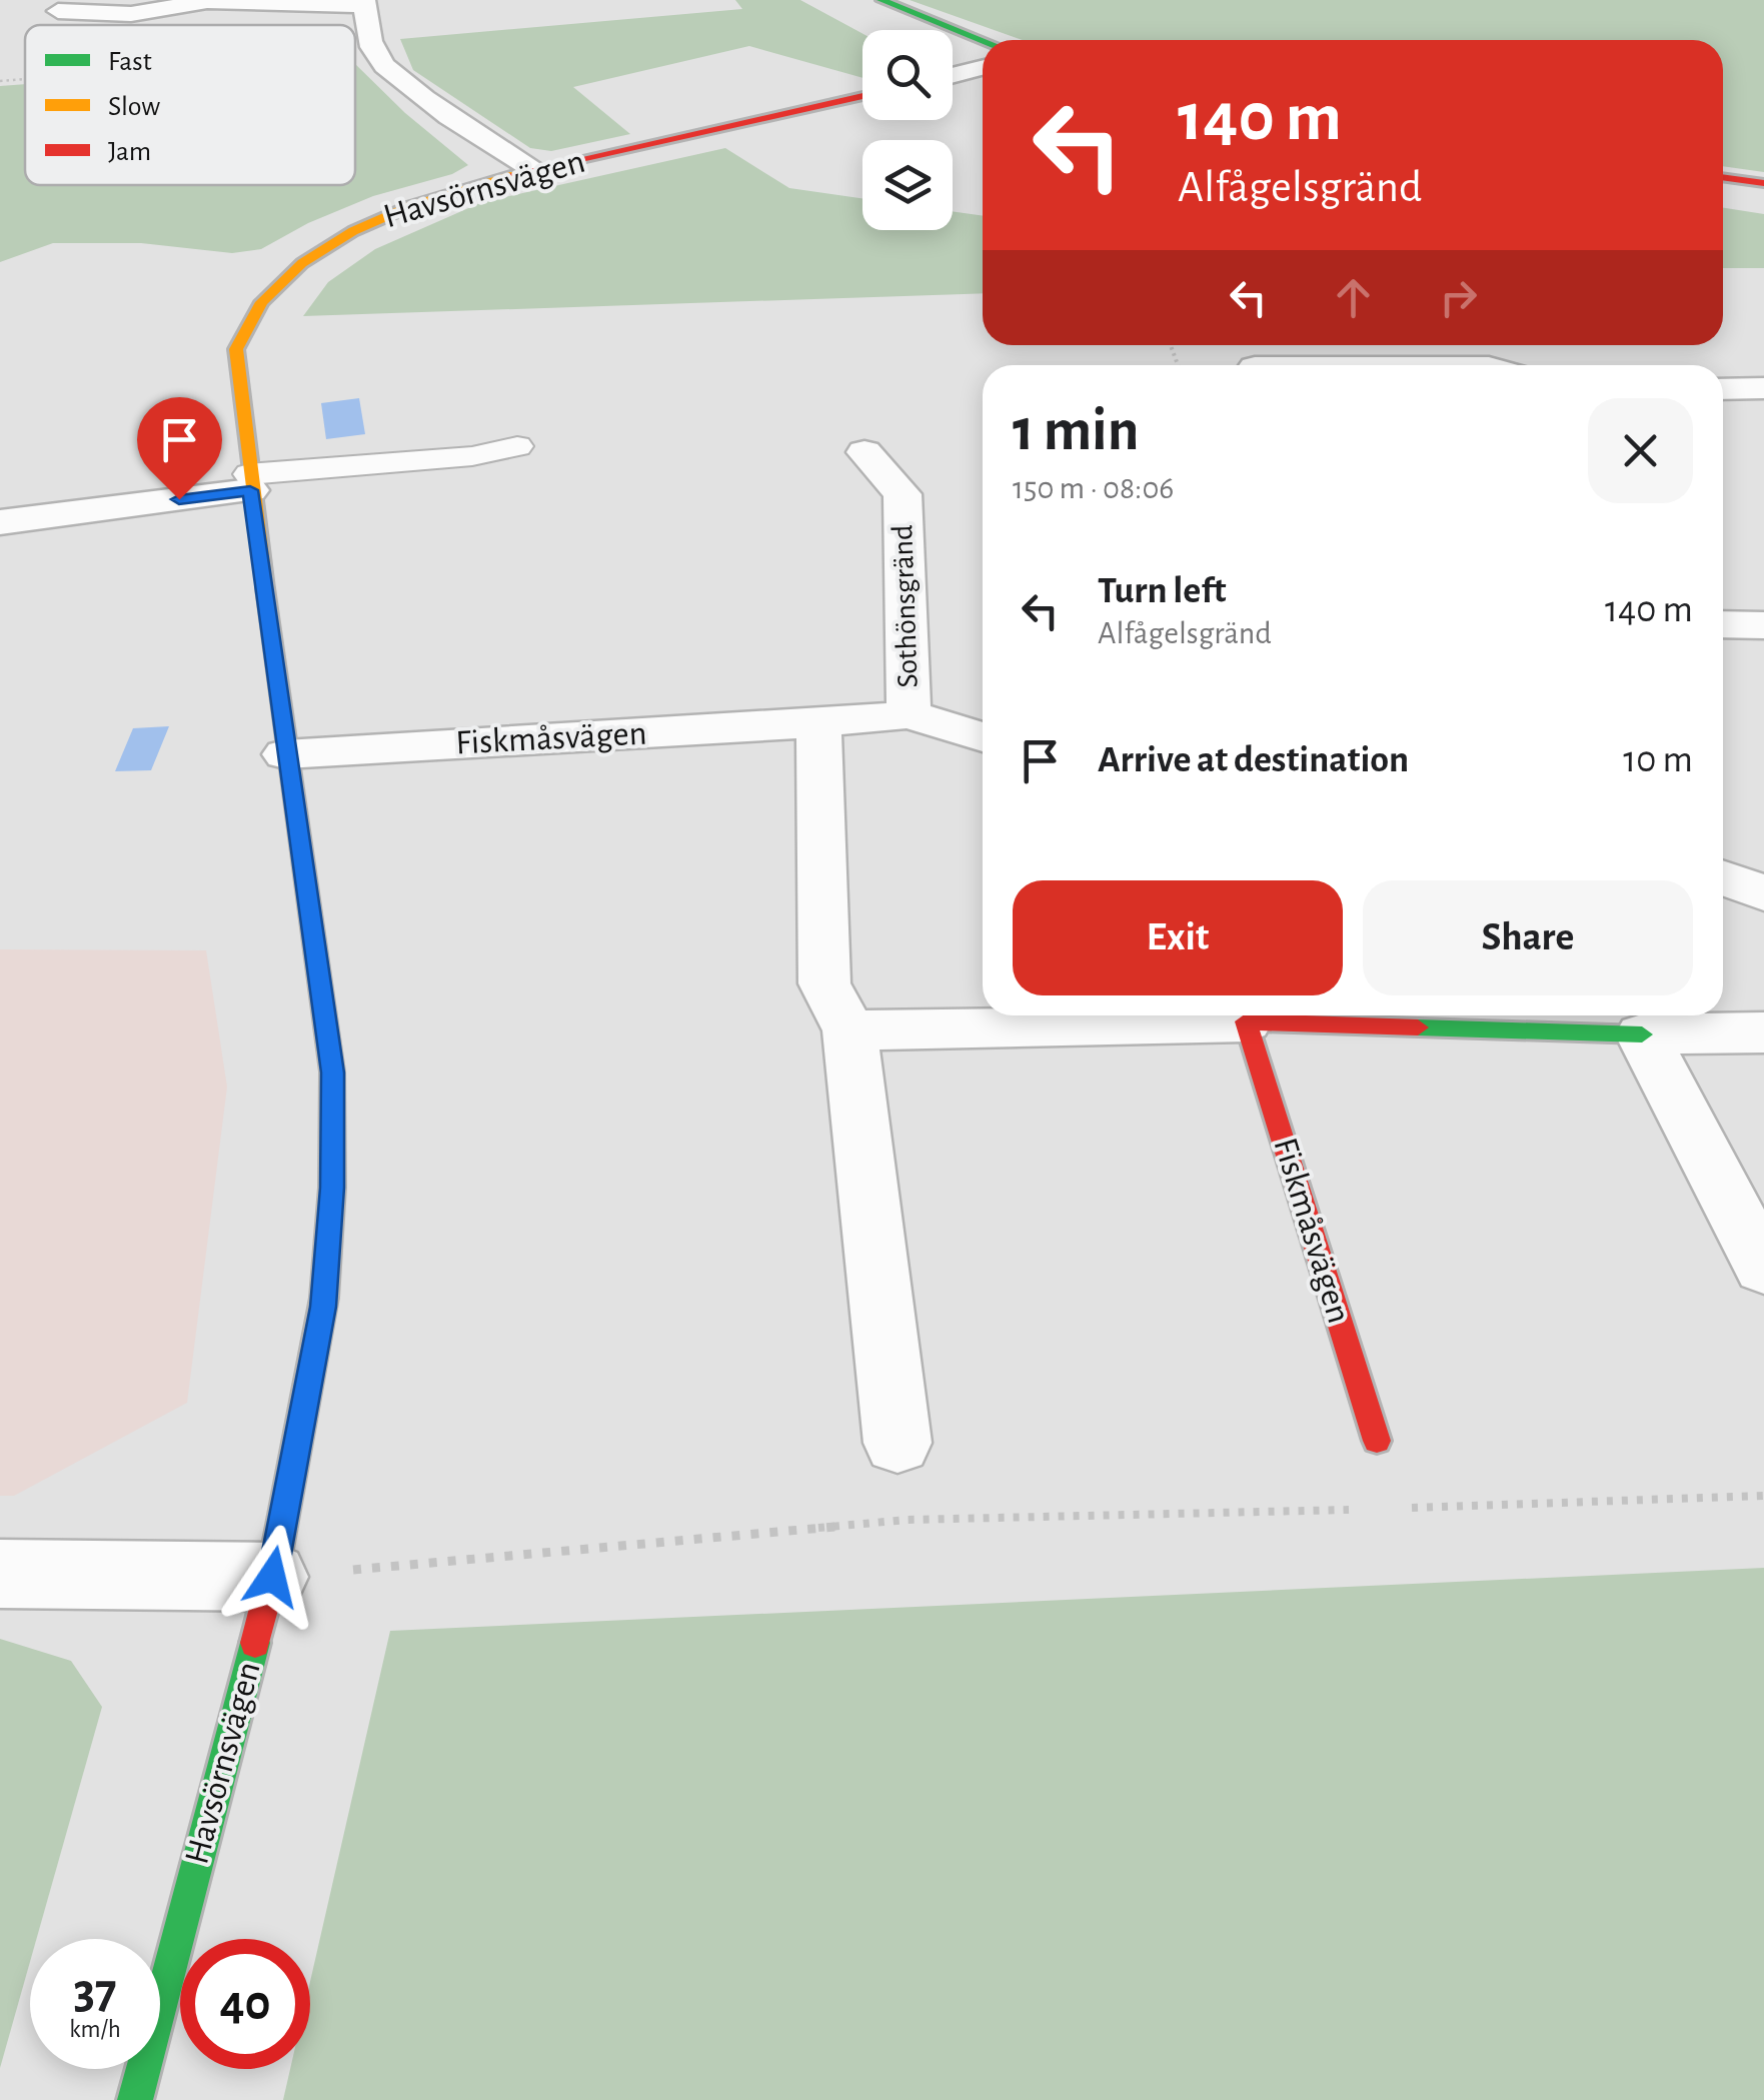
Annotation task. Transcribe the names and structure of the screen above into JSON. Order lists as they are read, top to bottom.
{
  "streets": {
    "street": ["Havsörnsvägen", "Sothönsgränd", "Fiskmåsvägen"]
  },
  "crossings": [
    ["Havsörnsvägen", "Fiskmåsvägen"],
    ["Sothönsgränd", "Fiskmåsvägen"]
  ],
  "legend": ["Fast", "Slow", "Jam"],
  "page": {
    "turn": ["140 m", "Alfågelsgränd"],
    "heading": ["1 min", "150 m · 08:06"],
    "list": [
      {
        "name": "Turn left",
        "note": "Alfågelsgränd",
        "value": "140 m"
      },
      {
        "name": "Arrive at destination",
        "value": "10 m"
      }
    ],
    "buttons": ["Exit", "Share"],
    "speed": "37 km/h",
    "limit": "40"
  }
}
